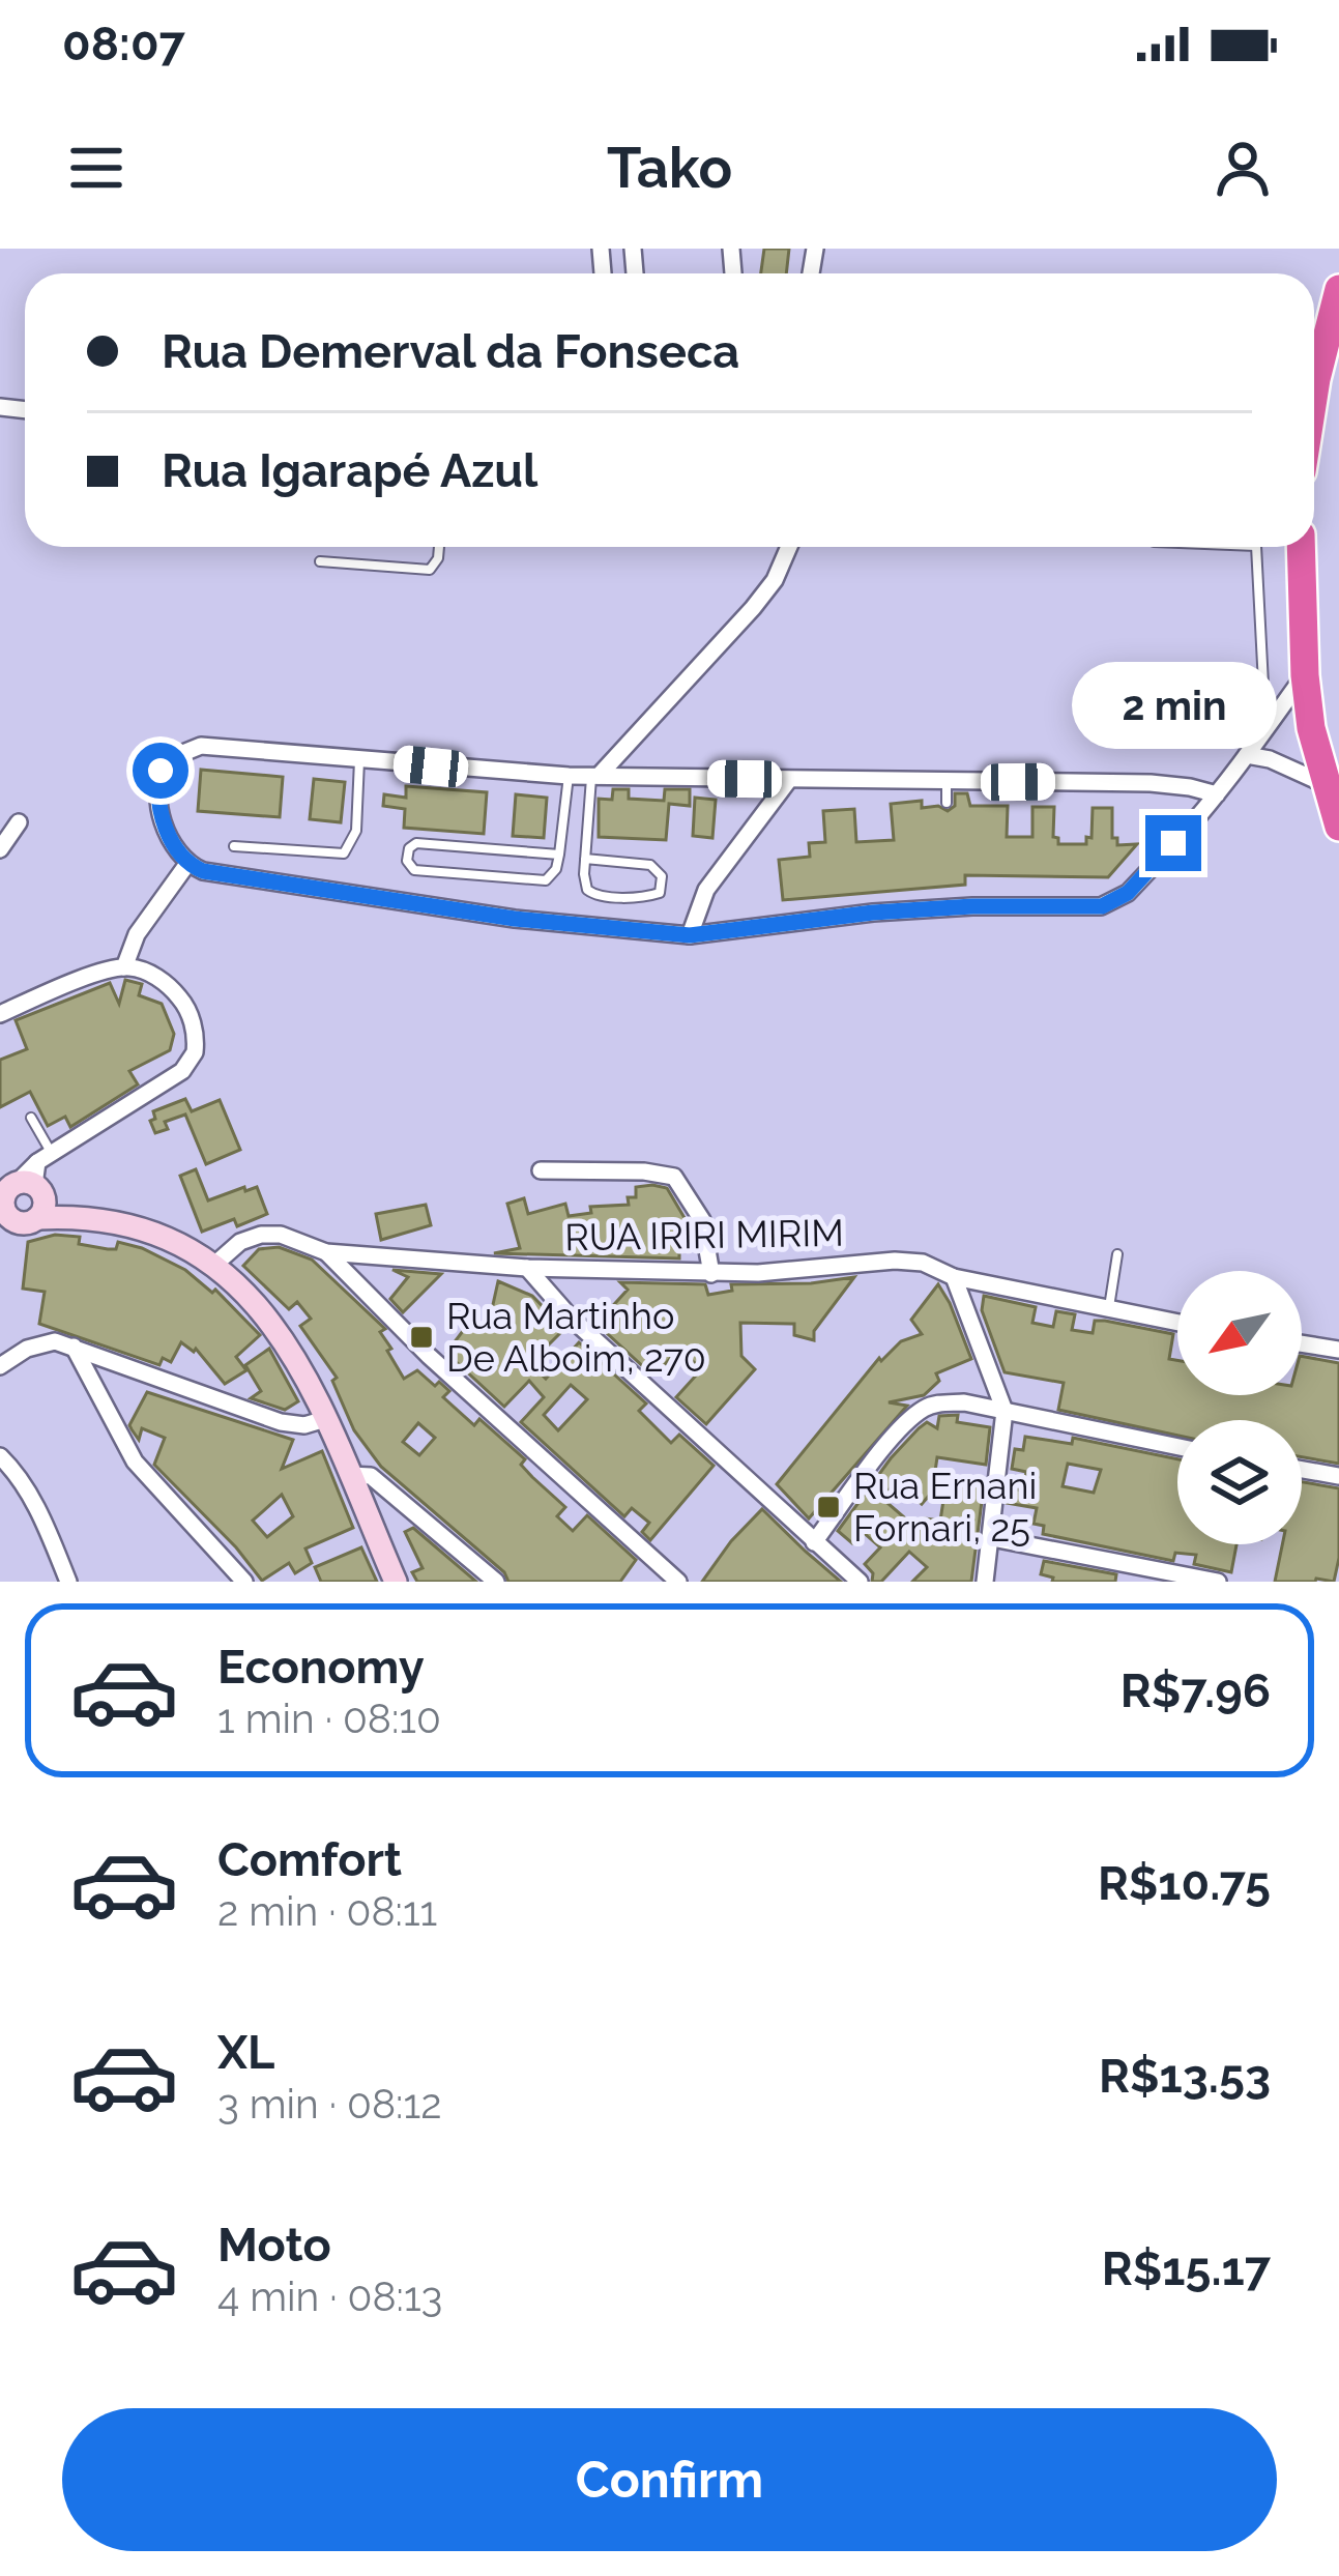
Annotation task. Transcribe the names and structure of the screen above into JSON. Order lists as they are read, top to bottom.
{
  "streets": {
    "street": ["RUA IRIRI MIRIM"]
  },
  "places": {
    "transit": ["Rua Martinho De Alboim, 270", "Rua Ernani Fornari, 25"]
  },
  "north": "bottom left",
  "page": {
    "status": "08:07",
    "header": "Tako",
    "banner": ["Rua Demerval da Fonseca", "Rua Igarapé Azul"],
    "bubble": "2 min",
    "list": [
      {
        "name": "Economy",
        "note": "1 min · 08:10",
        "value": "R$7.96"
      },
      {
        "name": "Comfort",
        "note": "2 min · 08:11",
        "value": "R$10.75"
      },
      {
        "name": "XL",
        "note": "3 min · 08:12",
        "value": "R$13.53"
      },
      {
        "name": "Moto",
        "note": "4 min · 08:13",
        "value": "R$15.17"
      }
    ],
    "buttons": "Confirm"
  }
}
